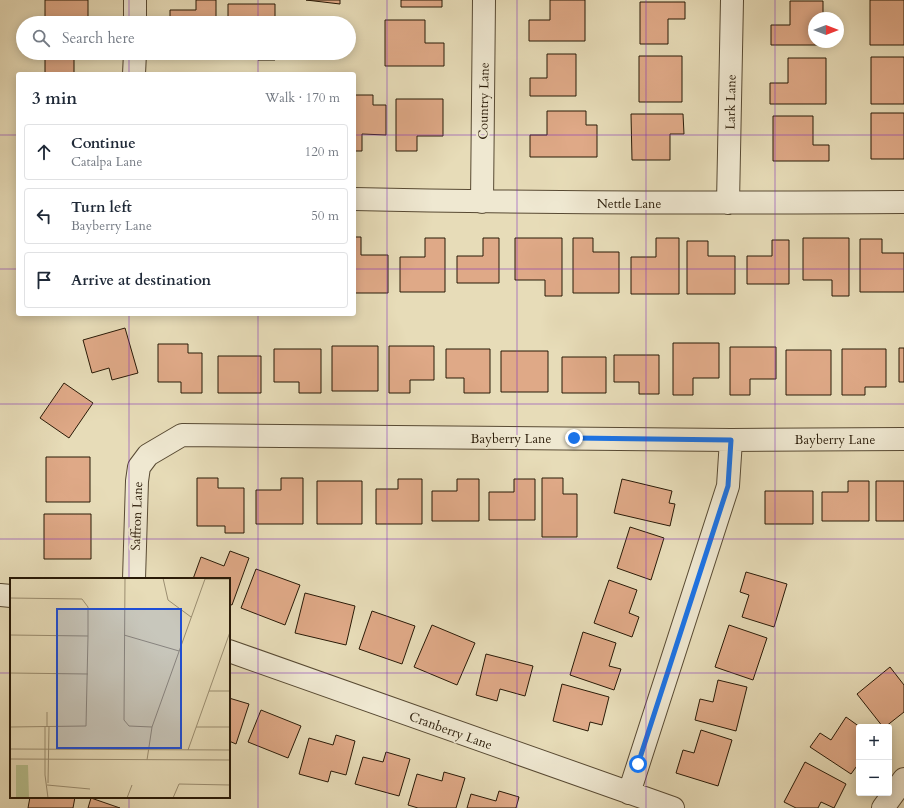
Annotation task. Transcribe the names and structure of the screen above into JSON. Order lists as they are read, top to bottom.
{
  "streets": {
    "street": [
      "Country Lane",
      "Lark Lane",
      "Nettle Lane",
      "Bayberry Lane",
      "Saffron Lane",
      "Cranberry Lane"
    ]
  },
  "crossings": [
    ["Country Lane", "Nettle Lane"],
    ["Lark Lane", "Nettle Lane"],
    ["Bayberry Lane", "Saffron Lane"]
  ],
  "north": "right",
  "page": {
    "search": "Search here",
    "heading": ["3 min", "Walk · 170 m"],
    "list": [
      ["Continue", "Catalpa Lane", "120 m"],
      ["Turn left", "Bayberry Lane", "50 m"],
      "Arrive at destination"
    ],
    "map_buttons": ["+", "−"]
  }
}
